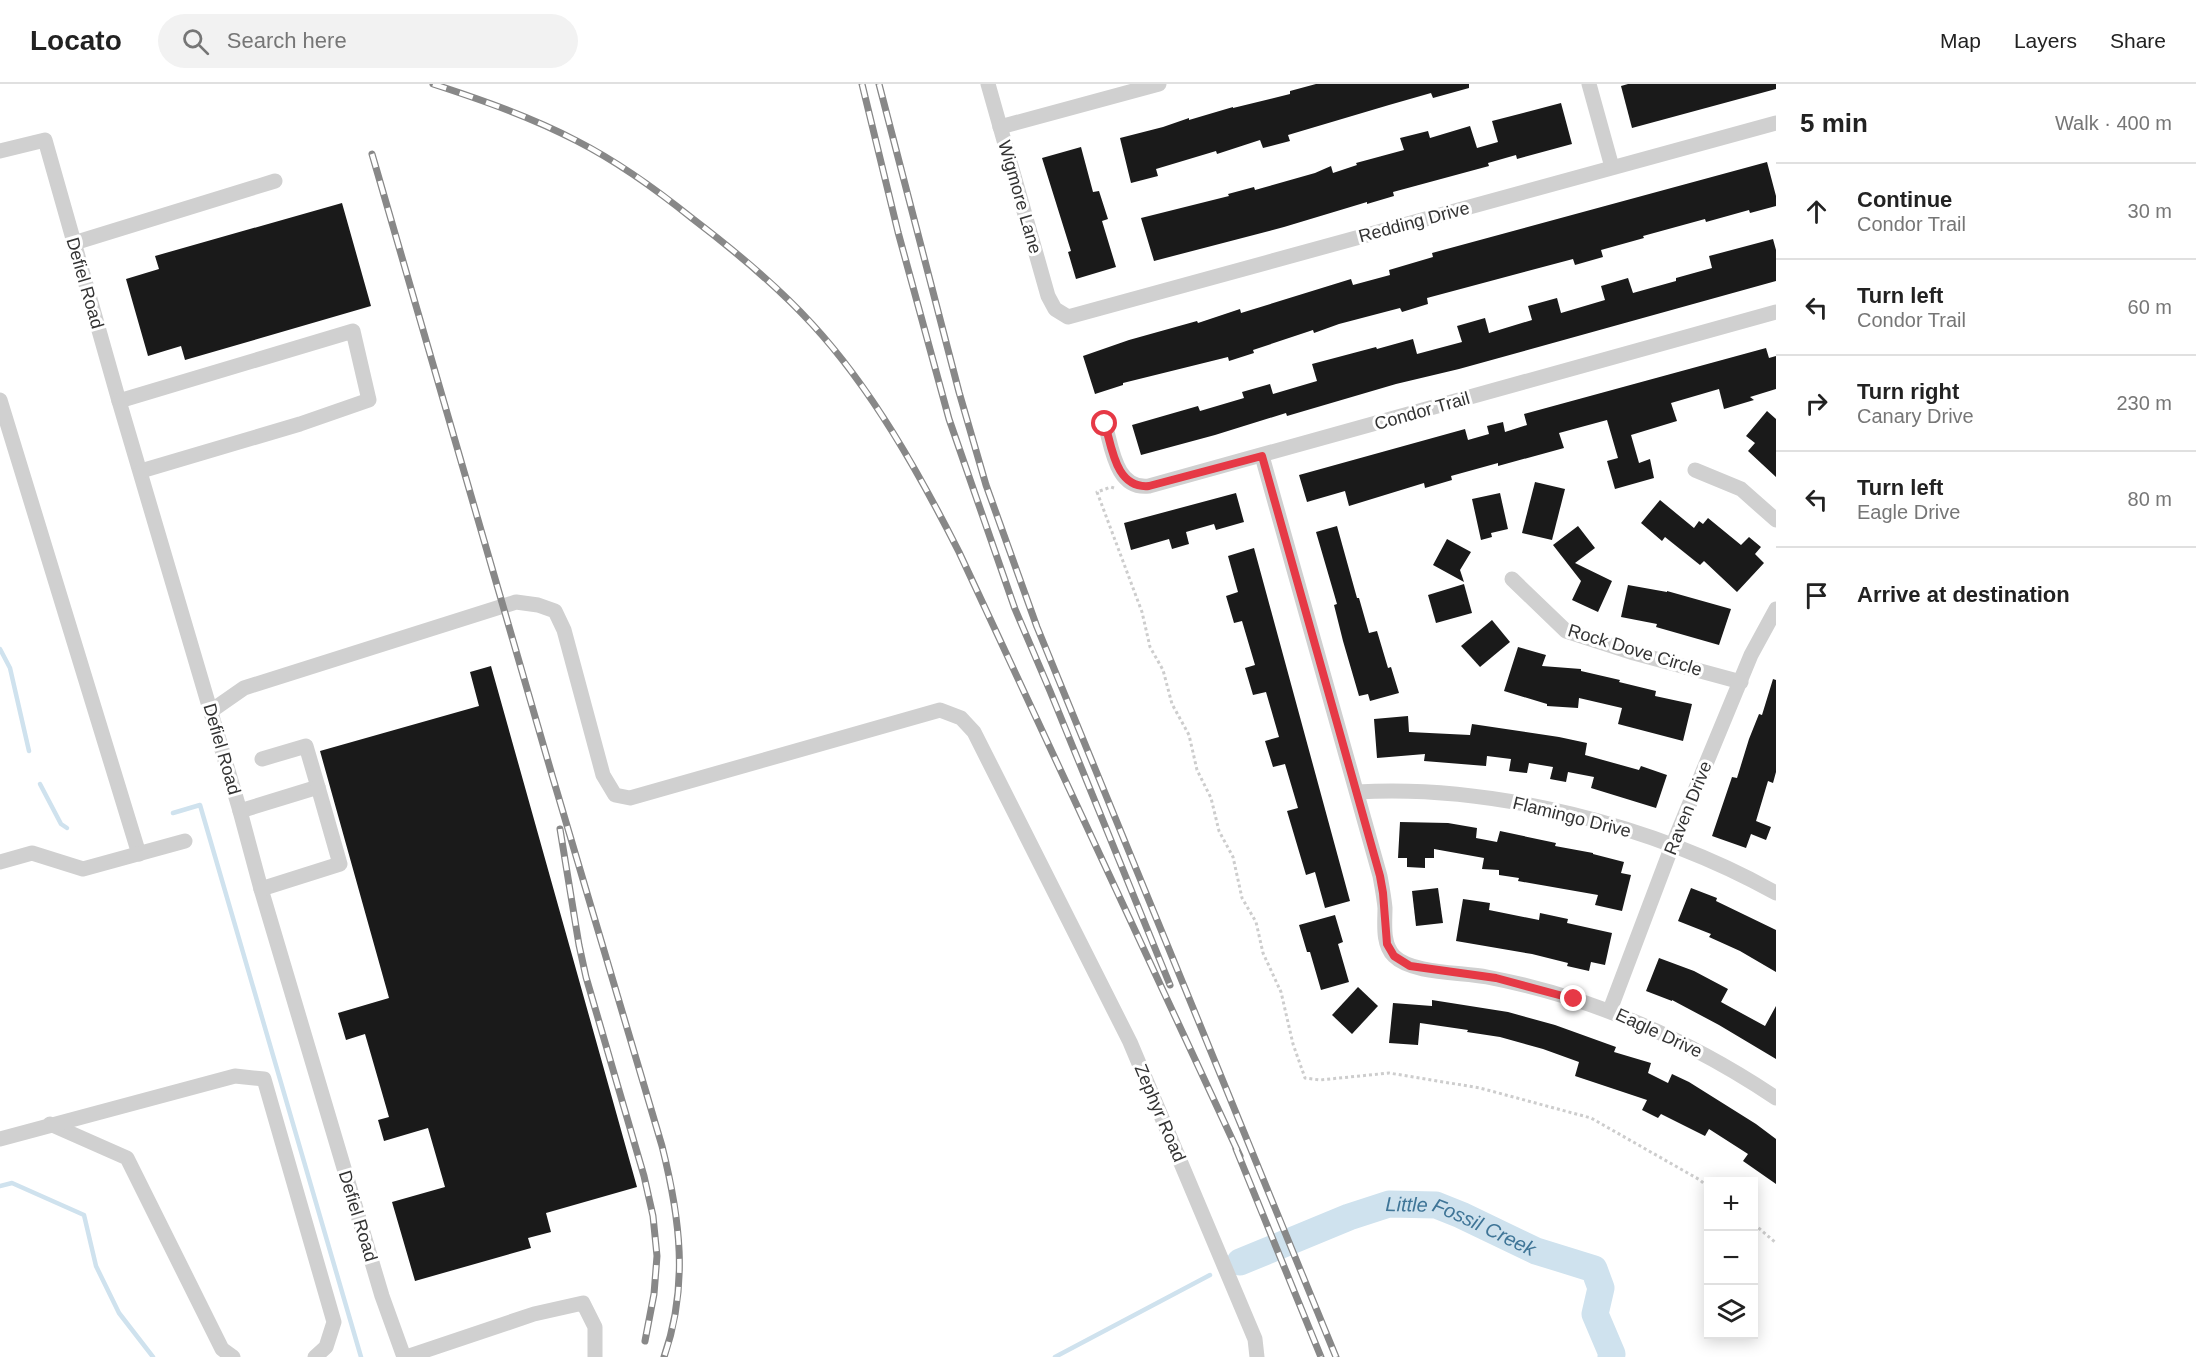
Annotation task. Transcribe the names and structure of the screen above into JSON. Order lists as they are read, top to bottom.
{
  "streets": {
    "street": [
      "Wigmore Lane",
      "Redding Drive",
      "Defiel Road",
      "Condor Trail",
      "Rock Dove Circle",
      "Raven Drive",
      "Flamingo Drive",
      "Eagle Drive",
      "Zephyr Road"
    ]
  },
  "crossings": [
    ["Wigmore Lane", "Redding Drive"],
    ["Defiel Road", "Zephyr Road"],
    ["Rock Dove Circle", "Raven Drive"],
    ["Raven Drive", "Flamingo Drive"],
    ["Raven Drive", "Eagle Drive"],
    ["Flamingo Drive", "Eagle Drive"]
  ],
  "water": ["Little Fossil Creek"],
  "page": {
    "header": "Locato",
    "search": "Search here",
    "nav": ["Map", "Layers", "Share"],
    "heading": ["5 min", "Walk · 400 m"],
    "list": [
      ["Continue", "Condor Trail", "30 m"],
      ["Turn left", "Condor Trail", "60 m"],
      ["Turn right", "Canary Drive", "230 m"],
      ["Turn left", "Eagle Drive", "80 m"],
      "Arrive at destination"
    ],
    "map_buttons": ["+", "−"]
  }
}
